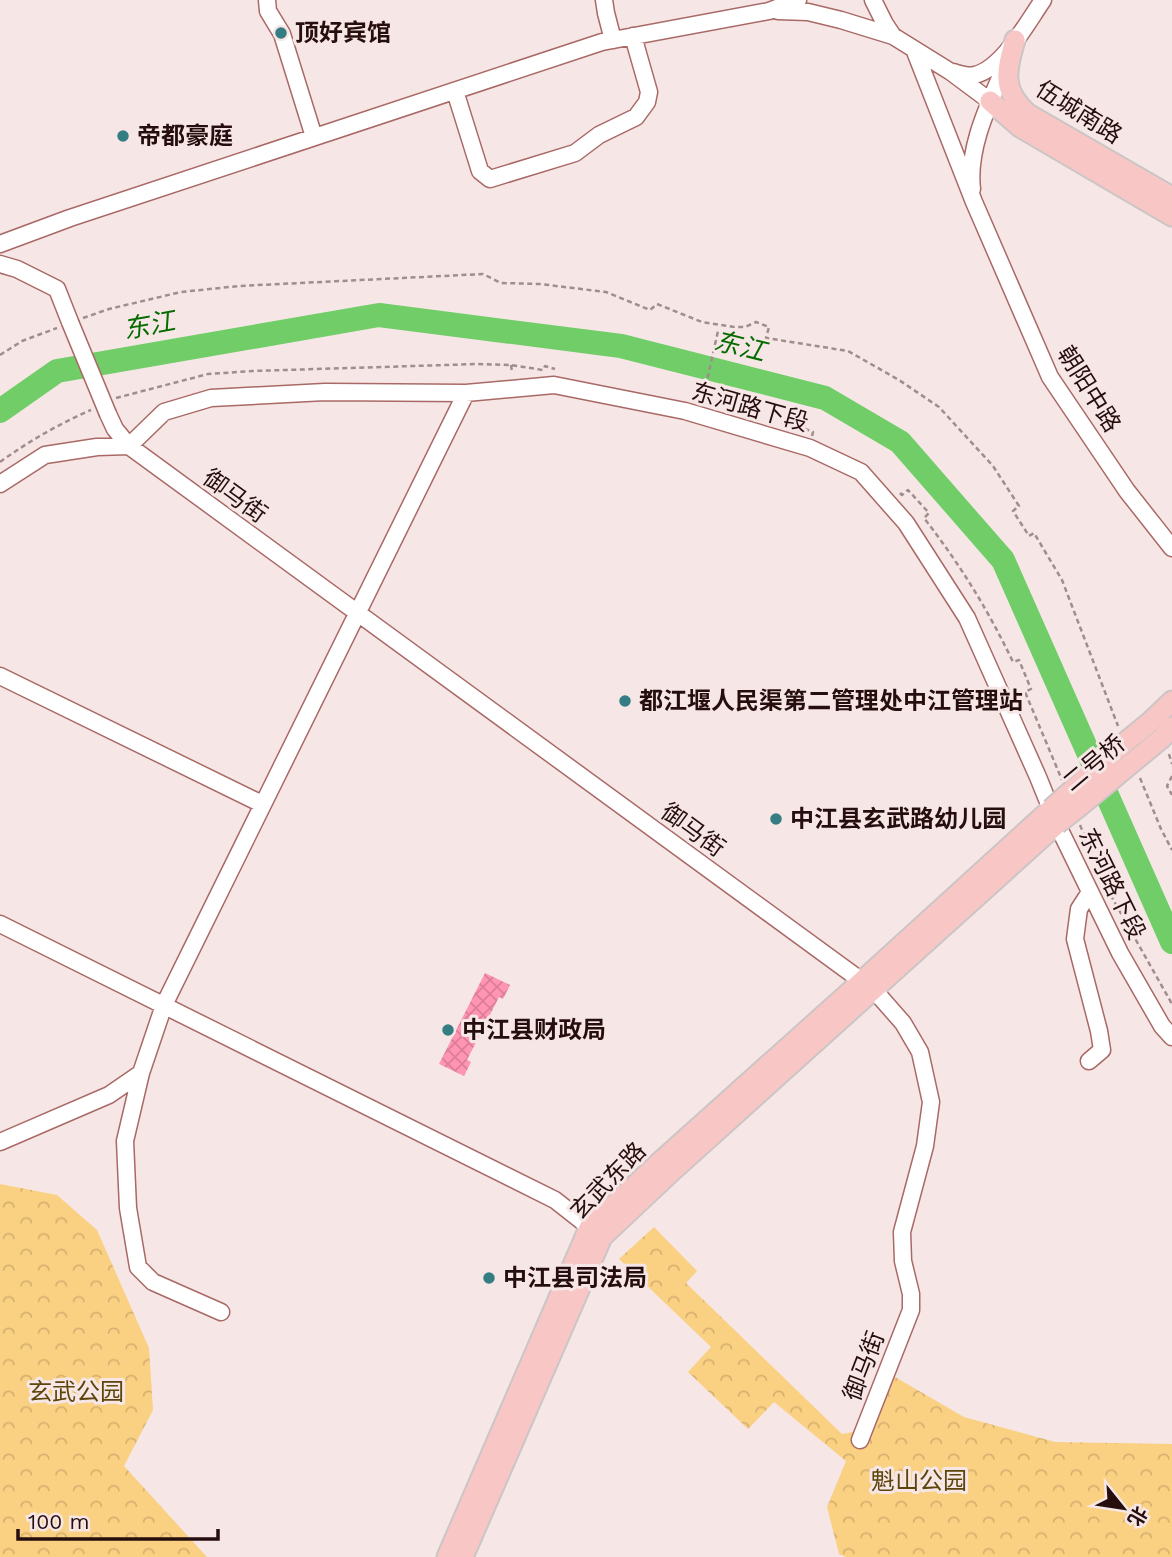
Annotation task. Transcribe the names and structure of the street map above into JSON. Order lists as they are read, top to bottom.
{
  "streets": {
    "main road": ["伍城南路", "二号桥", "玄武东路"],
    "street": ["朝阳中路", "东河路下段", "御马街"]
  },
  "crossings": [
    ["东河路下段", "御马街"],
    ["东河路下段", "二号桥"],
    ["御马街", "二号桥"],
    ["御马街", "玄武东路"],
    ["二号桥", "玄武东路"]
  ],
  "water": ["东江"],
  "parks": ["玄武公园", "魁山公园"],
  "places": [
    "顶好宾馆",
    "帝都豪庭",
    "都江堰人民渠第二管理处中江管理站",
    "中江县玄武路幼儿园",
    "中江县财政局",
    "中江县司法局"
  ],
  "scale_bar": "100 m",
  "north": "bottom right"
}
